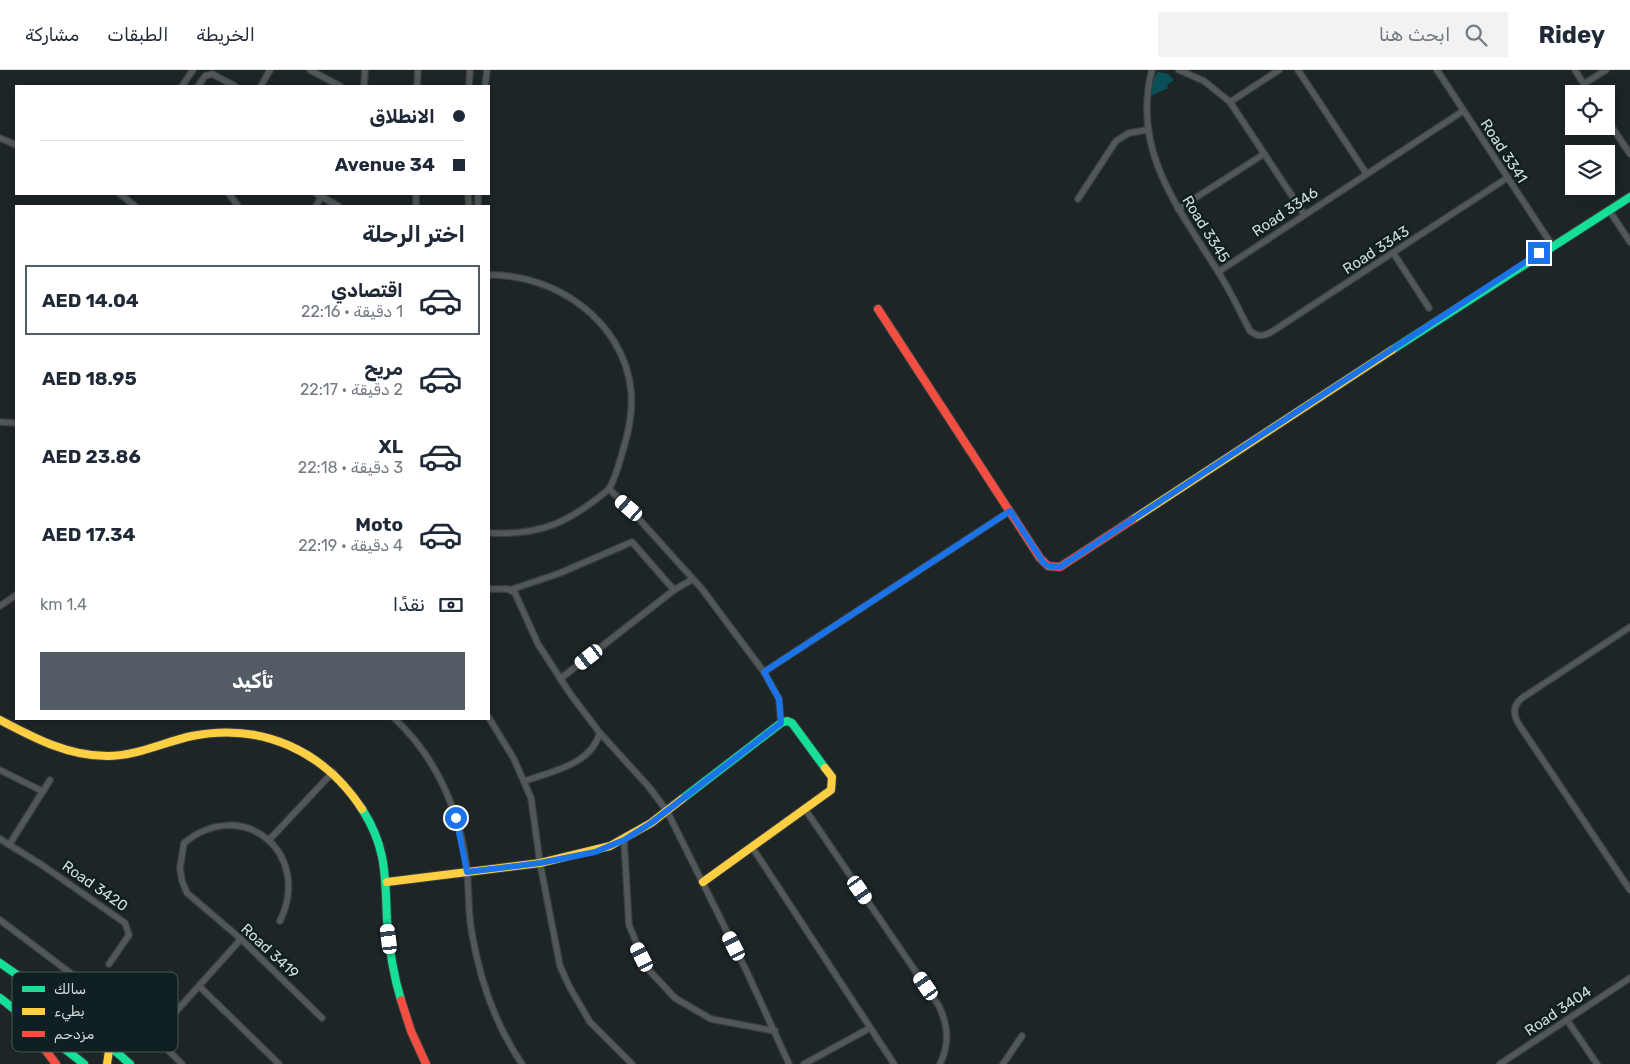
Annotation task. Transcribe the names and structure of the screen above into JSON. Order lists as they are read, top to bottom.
{
  "streets": {
    "street": [
      "Road 3341",
      "Road 3346",
      "Road 3345",
      "Road 3343",
      "Road 3420",
      "Road 3419",
      "Road 3404"
    ]
  },
  "crossings": [
    ["Road 3341", "Road 3346"],
    ["Road 3341", "Road 3343"],
    ["Road 3346", "Road 3345"],
    ["Road 3345", "Road 3343"]
  ],
  "legend": ["سالك", "بطيء", "مزدحم"],
  "page": {
    "header": "Ridey",
    "search": "ابحث هنا",
    "nav": ["الخريطة", "الطبقات", "مشاركة"],
    "banner": ["الانطلاق", "Avenue 34"],
    "heading": "اختر الرحلة",
    "list": [
      {
        "name": "اقتصادي",
        "note": "1 دقيقة · 22:16",
        "value": "AED 14.04"
      },
      {
        "name": "مريح",
        "note": "2 دقيقة · 22:17",
        "value": "AED 18.95"
      },
      {
        "name": "XL",
        "note": "3 دقيقة · 22:18",
        "value": "AED 23.86"
      },
      {
        "name": "Moto",
        "note": "4 دقيقة · 22:19",
        "value": "AED 17.34"
      }
    ],
    "pay": ["نقدًا", "1.4 km"],
    "buttons": "تأكيد"
  }
}
